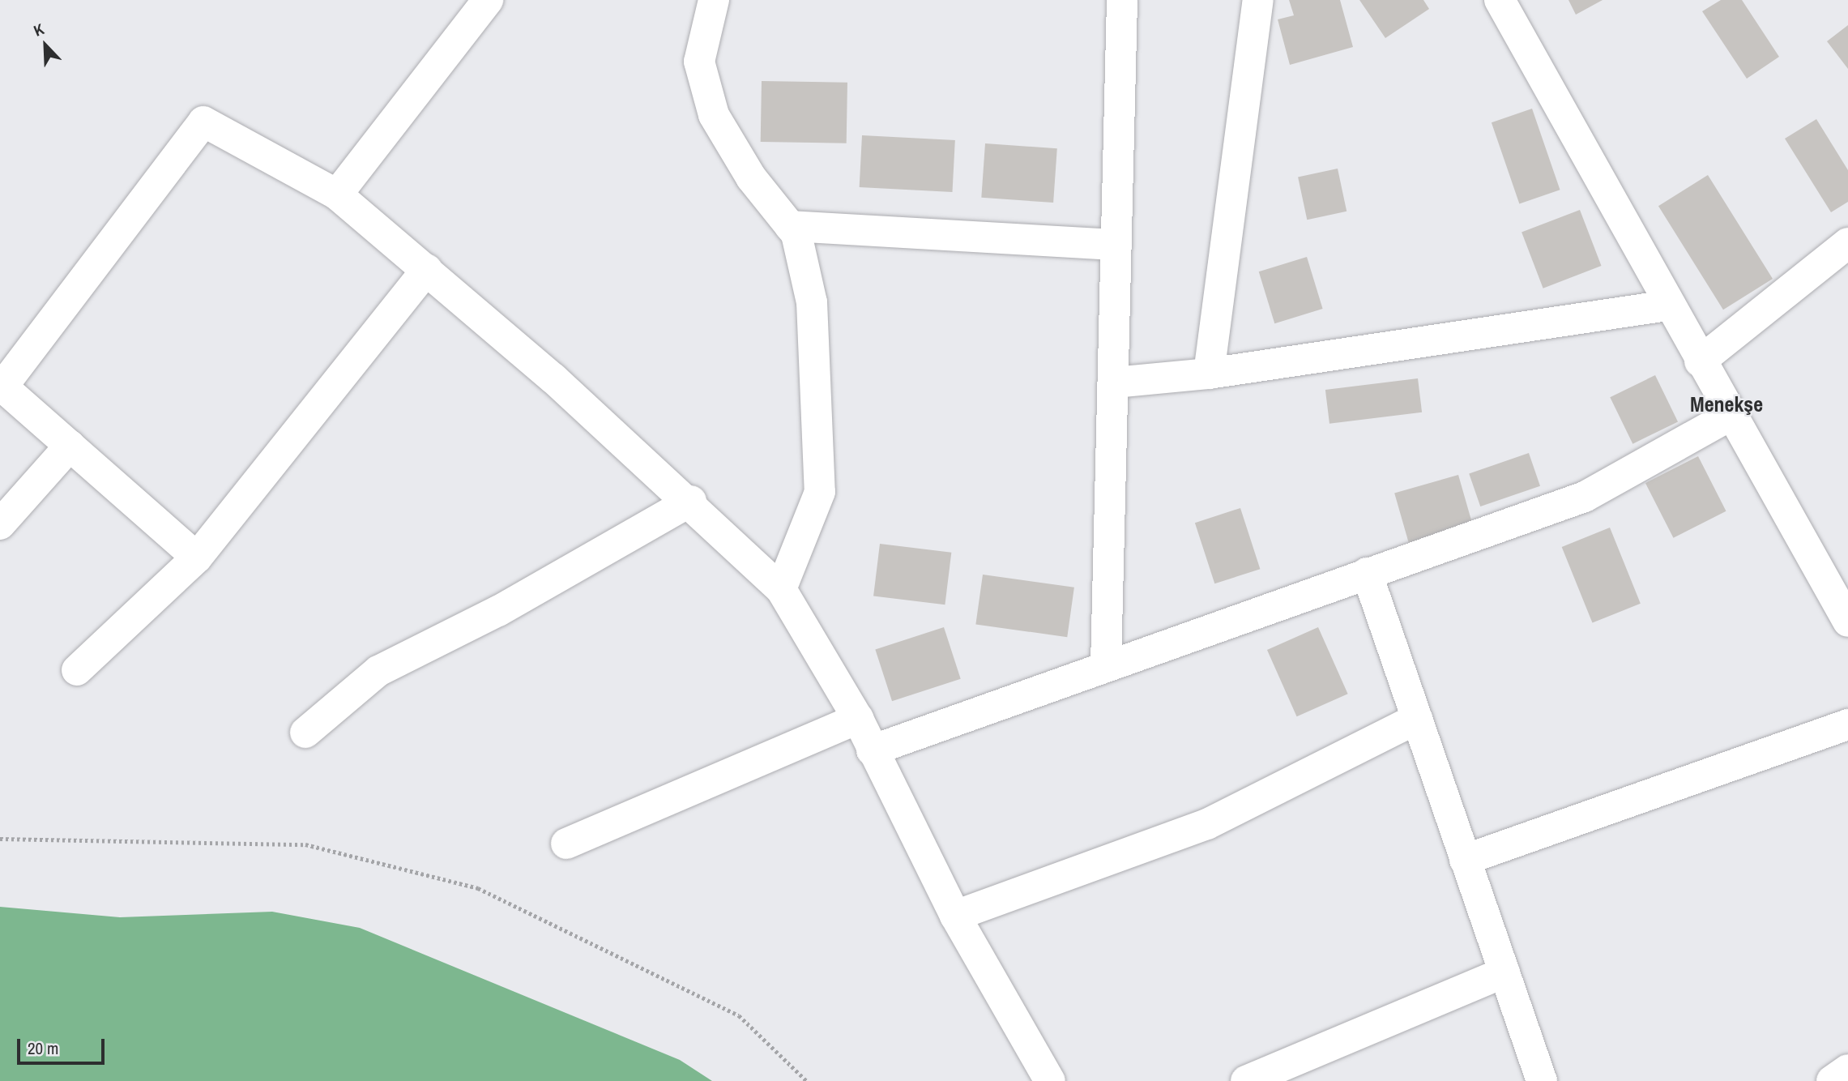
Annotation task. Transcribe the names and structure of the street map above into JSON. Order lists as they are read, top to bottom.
{
  "districts": ["Menekşe"],
  "scale_bar": "20 m",
  "north": "top left"
}
